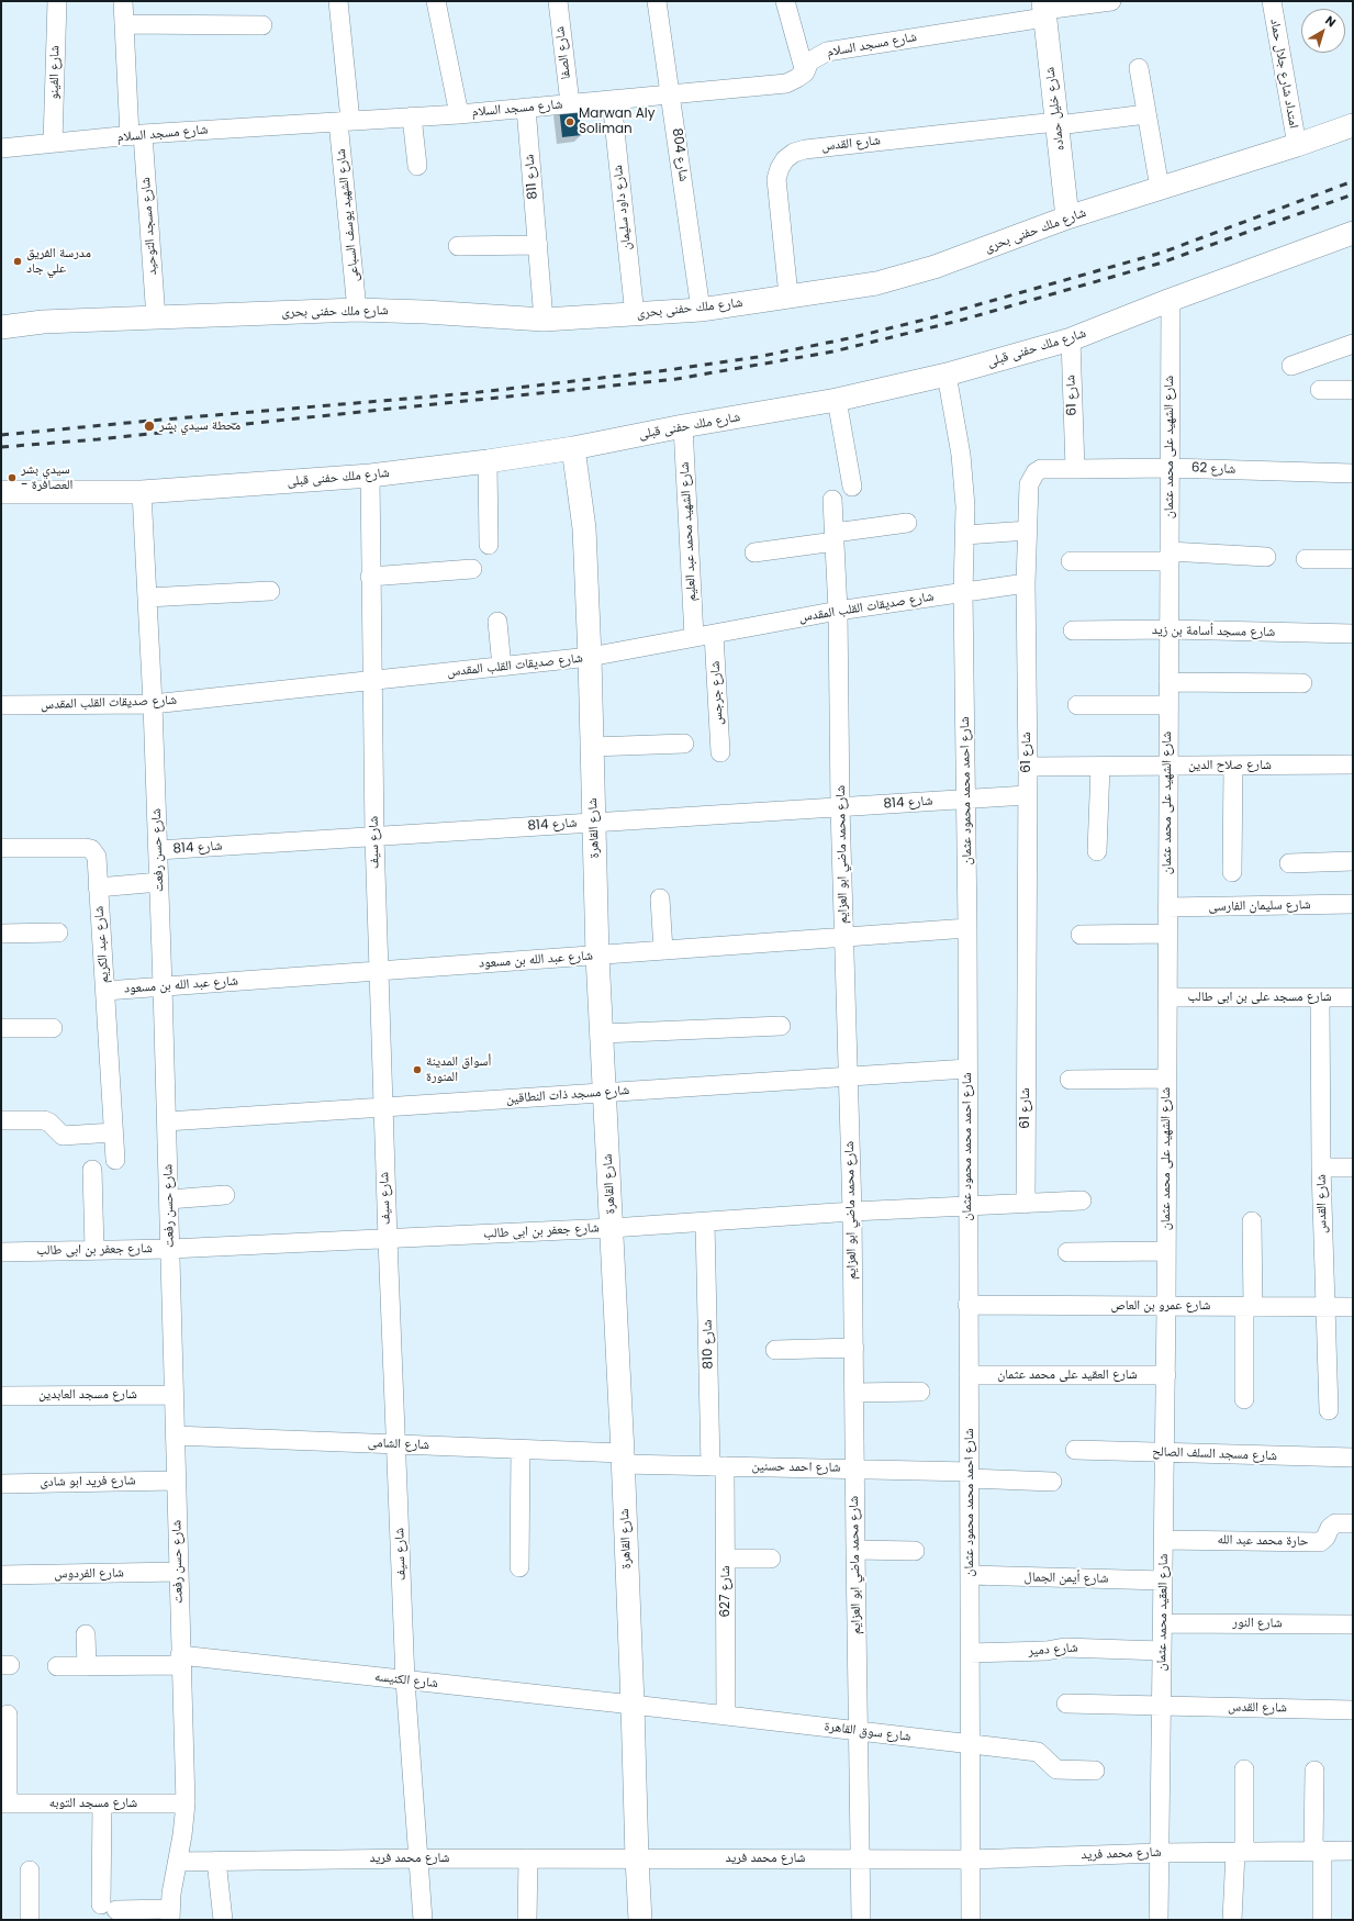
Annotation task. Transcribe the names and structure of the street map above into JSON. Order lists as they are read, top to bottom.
{
  "streets": {
    "street": [
      "شارع مسجد السلام",
      "شارع الصفا",
      "شارع الفينو",
      "امتداد شارع جلال حماد",
      "شارع خليل حماده",
      "شارع القدس",
      "شارع 804",
      "شارع 811",
      "شارع داود سليمان",
      "شارع الشهيد يوسف السباعى",
      "شارع مسجد التوحيد",
      "شارع ملك حفنى بحرى",
      "شارع ملك حفنى قبلى",
      "شارع 61",
      "شارع الشهيد على محمد عثمان",
      "شارع 62",
      "شارع الشهيد محمد عبد العليم",
      "شارع صديقات القلب المقدس",
      "شارع مسجد أسامة بن زيد",
      "شارع جرجس",
      "شارع صلاح الدين",
      "شارع احمد محمد محمود عثمان",
      "شارع 814",
      "شارع القاهرة",
      "شارع سيف",
      "شارع حسن رفعت",
      "شارع محمد ماضي ابو العزايم",
      "شارع سليمان الفارسى",
      "شارع عبد الكريم",
      "شارع عبد الله بن مسعود",
      "شارع مسجد على بن ابى طالب",
      "شارع مسجد ذات النطاقين",
      "شارع جعفر بن ابى طالب",
      "شارع عمرو بن العاص",
      "شارع 810",
      "شارع العقيد على محمد عثمان",
      "شارع مسجد العابدين",
      "شارع الشامى",
      "شارع مسجد السلف الصالح",
      "شارع احمد حسنين",
      "شارع فريد ابو شادى",
      "حارة محمد عبد الله",
      "شارع الفردوس",
      "شارع أيمن الجمال",
      "شارع 627",
      "شارع العقيد محمد عثمان",
      "شارع النور",
      "شارع دمير",
      "شارع الكنيسه",
      "شارع سوق القاهرة",
      "شارع مسجد التوبه",
      "شارع محمد فريد"
    ]
  },
  "crossings": [
    ["شارع مسجد السلام", "شارع الصفا"],
    ["شارع مسجد السلام", "شارع الفينو"],
    ["شارع مسجد السلام", "شارع خليل حماده"],
    ["شارع مسجد السلام", "شارع 804"],
    ["شارع مسجد السلام", "شارع 811"],
    ["شارع مسجد السلام", "شارع داود سليمان"],
    ["شارع مسجد السلام", "شارع الشهيد يوسف السباعى"],
    ["شارع مسجد السلام", "شارع مسجد التوحيد"],
    ["امتداد شارع جلال حماد", "شارع ملك حفنى بحرى"],
    ["شارع خليل حماده", "شارع القدس"],
    ["شارع خليل حماده", "شارع ملك حفنى بحرى"],
    ["شارع القدس", "شارع ملك حفنى بحرى"],
    ["شارع القدس", "شارع مسجد على بن ابى طالب"],
    ["شارع القدس", "شارع عمرو بن العاص"],
    ["شارع القدس", "شارع العقيد محمد عثمان"],
    ["شارع 804", "شارع ملك حفنى بحرى"],
    ["شارع 811", "شارع ملك حفنى بحرى"],
    ["شارع داود سليمان", "شارع ملك حفنى بحرى"],
    ["شارع الشهيد يوسف السباعى", "شارع ملك حفنى بحرى"],
    ["شارع مسجد التوحيد", "شارع ملك حفنى بحرى"],
    ["شارع ملك حفنى قبلى", "شارع 61"],
    ["شارع ملك حفنى قبلى", "شارع الشهيد على محمد عثمان"],
    ["شارع ملك حفنى قبلى", "شارع الشهيد محمد عبد العليم"],
    ["شارع ملك حفنى قبلى", "شارع احمد محمد محمود عثمان"],
    ["شارع ملك حفنى قبلى", "شارع القاهرة"],
    ["شارع ملك حفنى قبلى", "شارع سيف"],
    ["شارع ملك حفنى قبلى", "شارع حسن رفعت"],
    ["شارع 61", "شارع 62"],
    ["شارع 61", "شارع صديقات القلب المقدس"],
    ["شارع 61", "شارع صلاح الدين"],
    ["شارع 61", "شارع 814"],
    ["شارع 61", "شارع جعفر بن ابى طالب"],
    ["شارع الشهيد على محمد عثمان", "شارع 62"],
    ["شارع الشهيد على محمد عثمان", "شارع مسجد أسامة بن زيد"],
    ["شارع الشهيد على محمد عثمان", "شارع صلاح الدين"],
    ["شارع الشهيد على محمد عثمان", "شارع سليمان الفارسى"],
    ["شارع الشهيد على محمد عثمان", "شارع مسجد على بن ابى طالب"],
    ["شارع الشهيد على محمد عثمان", "شارع عمرو بن العاص"],
    ["شارع الشهيد على محمد عثمان", "شارع العقيد محمد عثمان"],
    ["شارع الشهيد محمد عبد العليم", "شارع صديقات القلب المقدس"],
    ["شارع صديقات القلب المقدس", "شارع جرجس"],
    ["شارع صديقات القلب المقدس", "شارع احمد محمد محمود عثمان"],
    ["شارع صديقات القلب المقدس", "شارع القاهرة"],
    ["شارع صديقات القلب المقدس", "شارع سيف"],
    ["شارع صديقات القلب المقدس", "شارع حسن رفعت"],
    ["شارع صديقات القلب المقدس", "شارع محمد ماضي ابو العزايم"],
    ["شارع احمد محمد محمود عثمان", "شارع 814"],
    ["شارع احمد محمد محمود عثمان", "شارع عبد الله بن مسعود"],
    ["شارع احمد محمد محمود عثمان", "شارع مسجد ذات النطاقين"],
    ["شارع احمد محمد محمود عثمان", "شارع جعفر بن ابى طالب"],
    ["شارع احمد محمد محمود عثمان", "شارع عمرو بن العاص"],
    ["شارع احمد محمد محمود عثمان", "شارع العقيد على محمد عثمان"],
    ["شارع احمد محمد محمود عثمان", "شارع احمد حسنين"],
    ["شارع احمد محمد محمود عثمان", "شارع أيمن الجمال"],
    ["شارع احمد محمد محمود عثمان", "شارع دمير"],
    ["شارع احمد محمد محمود عثمان", "شارع سوق القاهرة"],
    ["شارع احمد محمد محمود عثمان", "شارع محمد فريد"],
    ["شارع 814", "شارع القاهرة"],
    ["شارع 814", "شارع سيف"],
    ["شارع 814", "شارع حسن رفعت"],
    ["شارع 814", "شارع محمد ماضي ابو العزايم"],
    ["شارع القاهرة", "شارع عبد الله بن مسعود"],
    ["شارع القاهرة", "شارع مسجد ذات النطاقين"],
    ["شارع القاهرة", "شارع جعفر بن ابى طالب"],
    ["شارع القاهرة", "شارع الشامى"],
    ["شارع القاهرة", "شارع احمد حسنين"],
    ["شارع القاهرة", "شارع الكنيسه"],
    ["شارع القاهرة", "شارع سوق القاهرة"],
    ["شارع القاهرة", "شارع محمد فريد"],
    ["شارع سيف", "شارع عبد الله بن مسعود"],
    ["شارع سيف", "شارع مسجد ذات النطاقين"],
    ["شارع سيف", "شارع جعفر بن ابى طالب"],
    ["شارع سيف", "شارع الشامى"],
    ["شارع سيف", "شارع الكنيسه"],
    ["شارع سيف", "شارع محمد فريد"],
    ["شارع حسن رفعت", "شارع عبد الله بن مسعود"],
    ["شارع حسن رفعت", "شارع مسجد ذات النطاقين"],
    ["شارع حسن رفعت", "شارع جعفر بن ابى طالب"],
    ["شارع حسن رفعت", "شارع مسجد العابدين"],
    ["شارع حسن رفعت", "شارع الشامى"],
    ["شارع حسن رفعت", "شارع فريد ابو شادى"],
    ["شارع حسن رفعت", "شارع الفردوس"],
    ["شارع حسن رفعت", "شارع الكنيسه"],
    ["شارع حسن رفعت", "شارع مسجد التوبه"],
    ["شارع حسن رفعت", "شارع محمد فريد"],
    ["شارع محمد ماضي ابو العزايم", "شارع عبد الله بن مسعود"],
    ["شارع محمد ماضي ابو العزايم", "شارع مسجد ذات النطاقين"],
    ["شارع محمد ماضي ابو العزايم", "شارع جعفر بن ابى طالب"],
    ["شارع محمد ماضي ابو العزايم", "شارع احمد حسنين"],
    ["شارع محمد ماضي ابو العزايم", "شارع سوق القاهرة"],
    ["شارع محمد ماضي ابو العزايم", "شارع محمد فريد"],
    ["شارع عبد الكريم", "شارع عبد الله بن مسعود"],
    ["شارع جعفر بن ابى طالب", "شارع 810"],
    ["شارع عمرو بن العاص", "شارع العقيد محمد عثمان"],
    ["شارع 810", "شارع احمد حسنين"],
    ["شارع 810", "شارع 627"],
    ["شارع العقيد على محمد عثمان", "شارع العقيد محمد عثمان"],
    ["شارع الشامى", "شارع احمد حسنين"],
    ["شارع مسجد السلف الصالح", "شارع العقيد محمد عثمان"],
    ["شارع احمد حسنين", "شارع 627"],
    ["حارة محمد عبد الله", "شارع العقيد محمد عثمان"],
    ["شارع أيمن الجمال", "شارع العقيد محمد عثمان"],
    ["شارع 627", "شارع سوق القاهرة"],
    ["شارع العقيد محمد عثمان", "شارع النور"],
    ["شارع العقيد محمد عثمان", "شارع دمير"],
    ["شارع العقيد محمد عثمان", "شارع محمد فريد"],
    ["شارع الكنيسه", "شارع سوق القاهرة"]
  ],
  "places": [
    "Marwan Aly Soliman",
    "مدرسة الفريق علي جاد",
    "محطة سيدي بشر",
    "سيدي بشر - العصافرة",
    "أسواق المدينة المنورة"
  ],
  "north": "top right"
}
